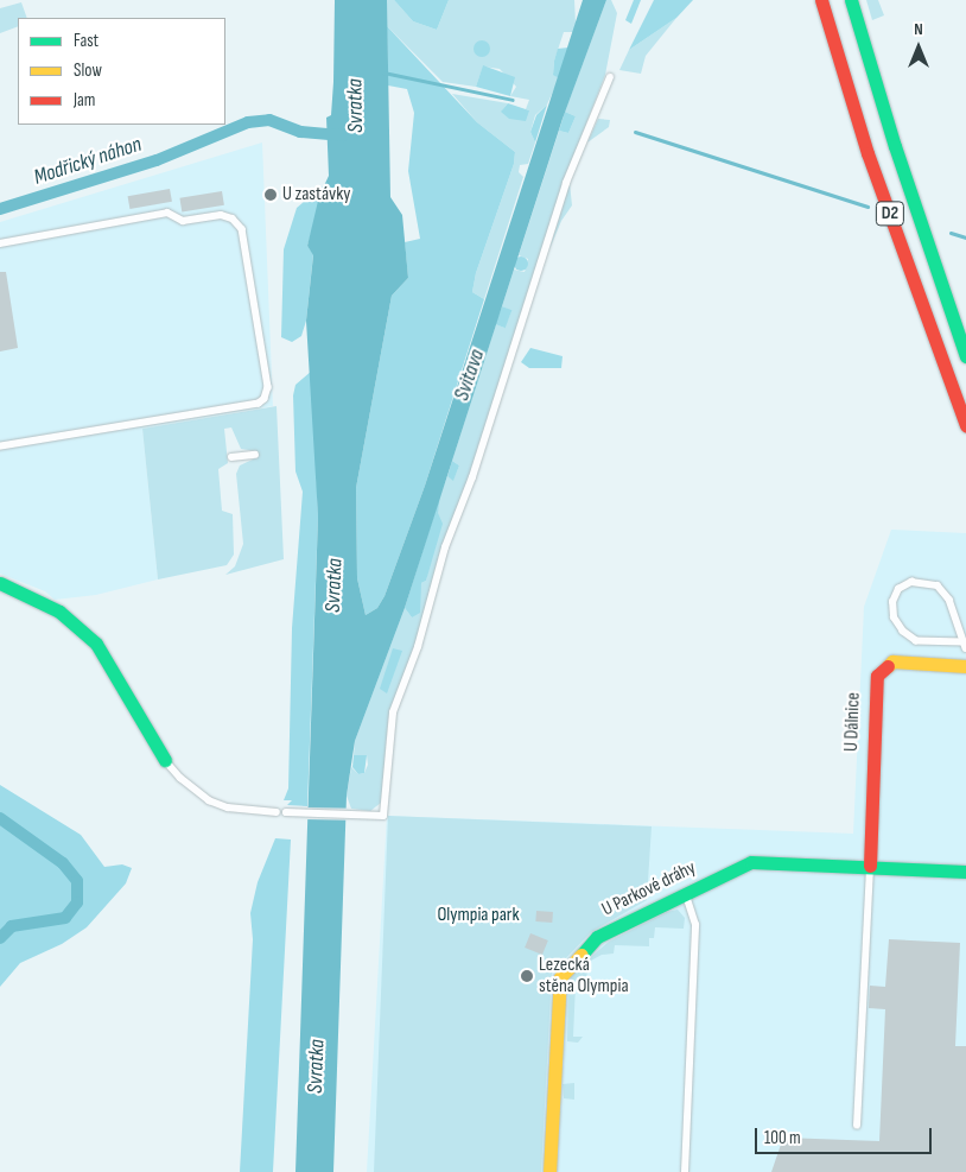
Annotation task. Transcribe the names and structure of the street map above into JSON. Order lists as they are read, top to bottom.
{
  "streets": {
    "main road": ["D2", "U Dálnice", "U Parkové dráhy"]
  },
  "crossings": [
    ["U Dálnice", "U Parkové dráhy"]
  ],
  "water": ["Svratka", "Modřický náhon", "Svitava"],
  "parks": ["Olympia park"],
  "places": ["U zastávky", "Lezecká stěna Olympia"],
  "legend": ["Fast", "Slow", "Jam"],
  "scale_bar": "100 m",
  "north": "top"
}
